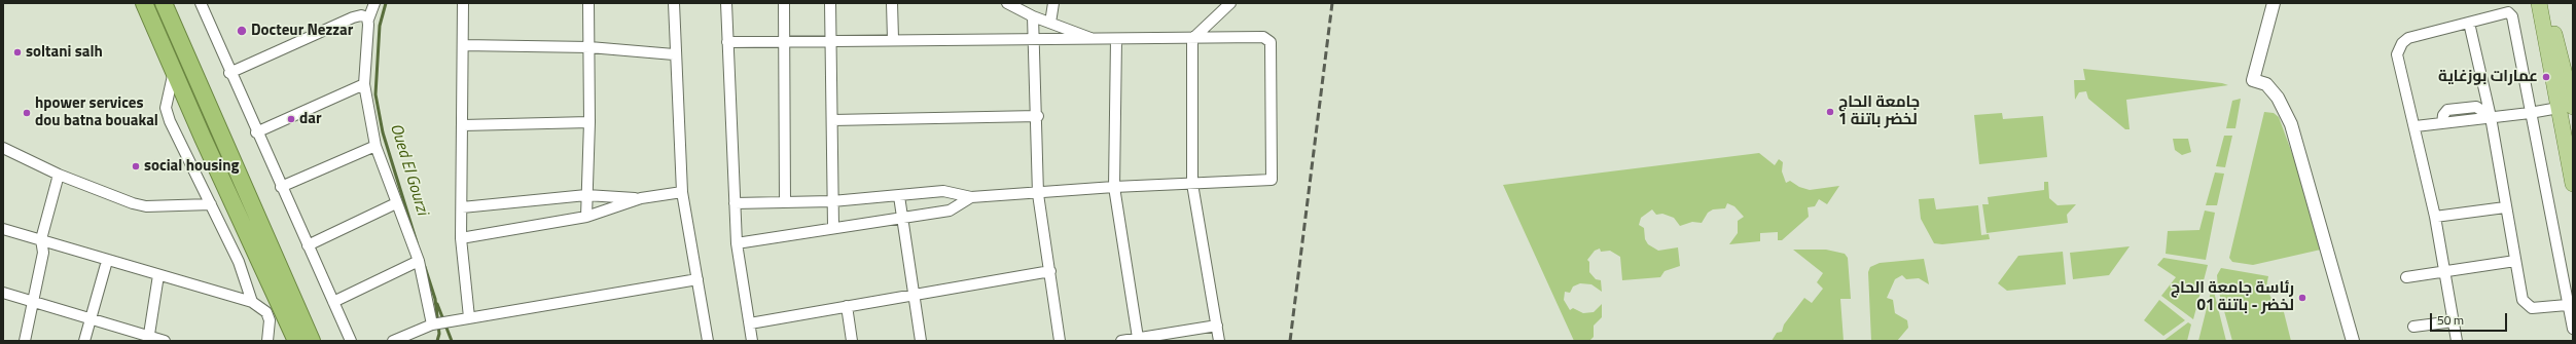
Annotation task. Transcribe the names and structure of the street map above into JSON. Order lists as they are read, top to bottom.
{
  "water": ["Oued El Gourzi"],
  "places": [
    "Docteur Nezzar",
    "soltani salh",
    "عمارات بوزغاية",
    "جامعة الحاج لخضر باتنة 1",
    "hpower services dou batna bouakal",
    "dar",
    "social housing",
    "رئاسة جامعة الحاج لخضر - باتنة 01"
  ],
  "scale_bar": "50 m"
}
